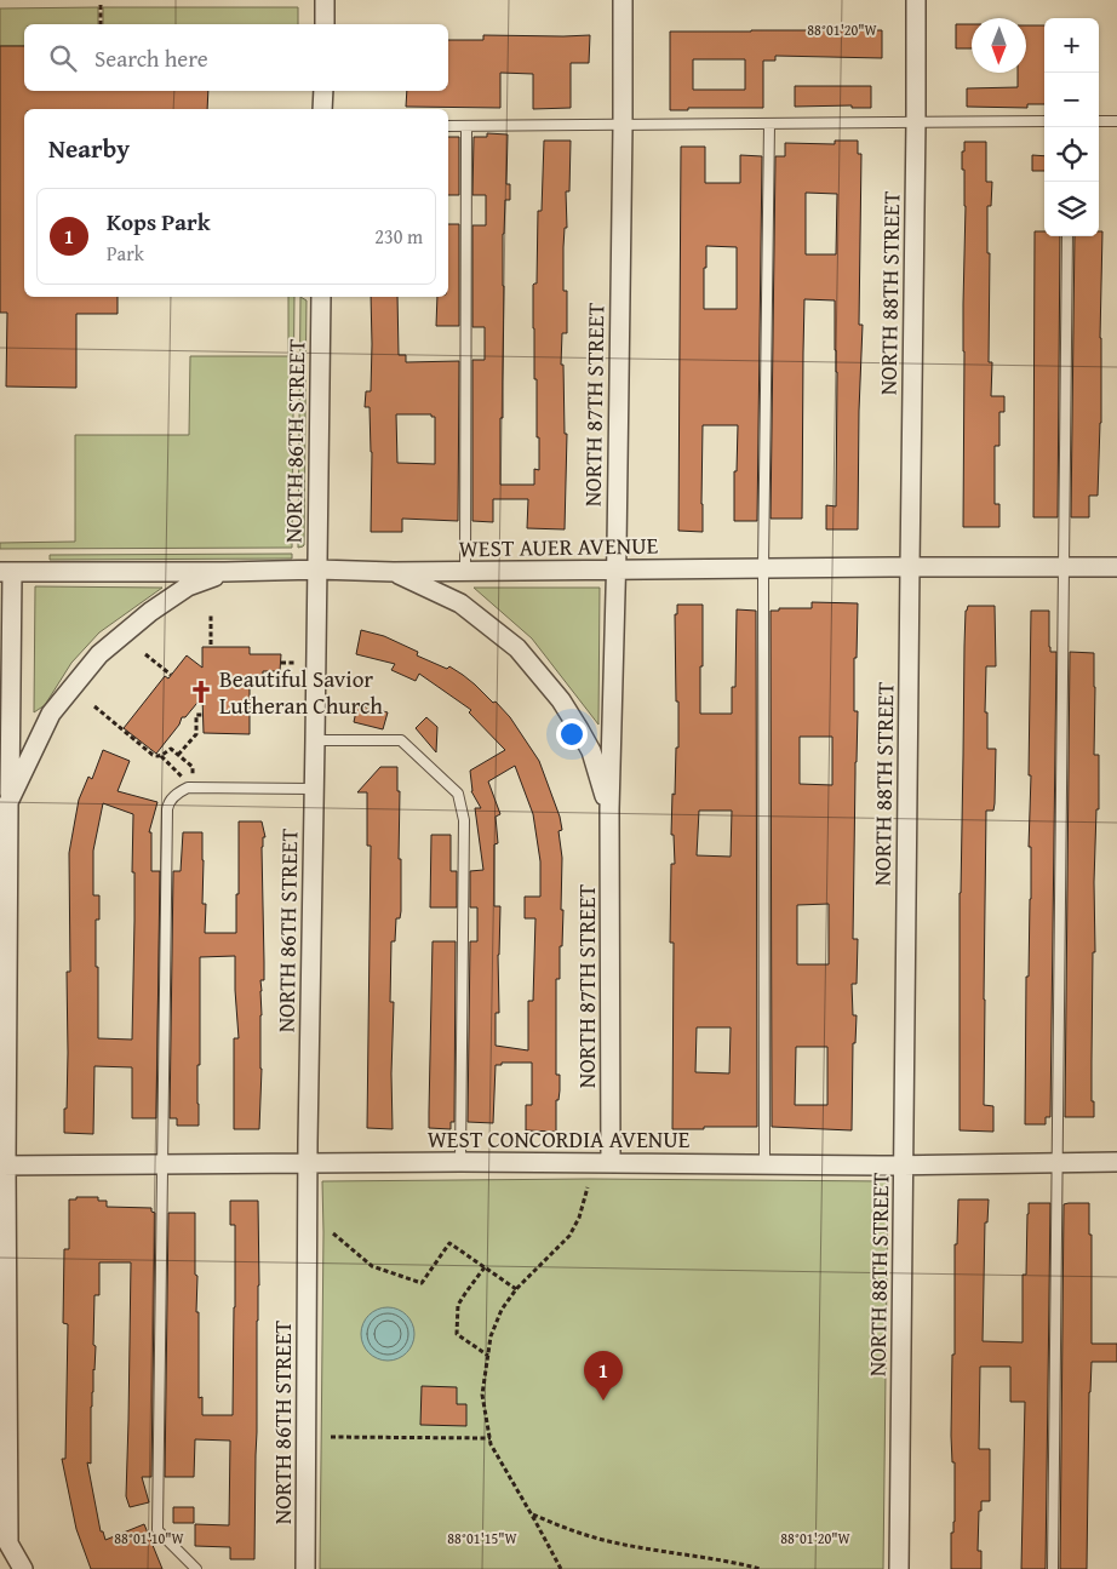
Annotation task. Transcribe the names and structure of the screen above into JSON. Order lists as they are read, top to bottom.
{
  "streets": {
    "street": [
      "NORTH 88TH STREET",
      "NORTH 87TH STREET",
      "NORTH 86TH STREET",
      "WEST AUER AVENUE",
      "WEST CONCORDIA AVENUE"
    ]
  },
  "crossings": [
    ["NORTH 88TH STREET", "WEST AUER AVENUE"],
    ["NORTH 88TH STREET", "WEST CONCORDIA AVENUE"],
    ["NORTH 87TH STREET", "WEST AUER AVENUE"],
    ["NORTH 87TH STREET", "WEST CONCORDIA AVENUE"],
    ["NORTH 86TH STREET", "WEST AUER AVENUE"],
    ["NORTH 86TH STREET", "WEST CONCORDIA AVENUE"]
  ],
  "places": {
    "church": ["Beautiful Savior Lutheran Church"]
  },
  "north": "bottom",
  "page": {
    "map_buttons": ["+", "−"],
    "search": "Search here",
    "heading": "Nearby",
    "list": [
      {
        "mark": "1",
        "name": "Kops Park",
        "note": "Park",
        "value": "230 m"
      }
    ],
    "pins": "1"
  },
  "coordinates": ["88°01'20\"W", "88°01'10\"W", "88°01'15\"W"]
}
